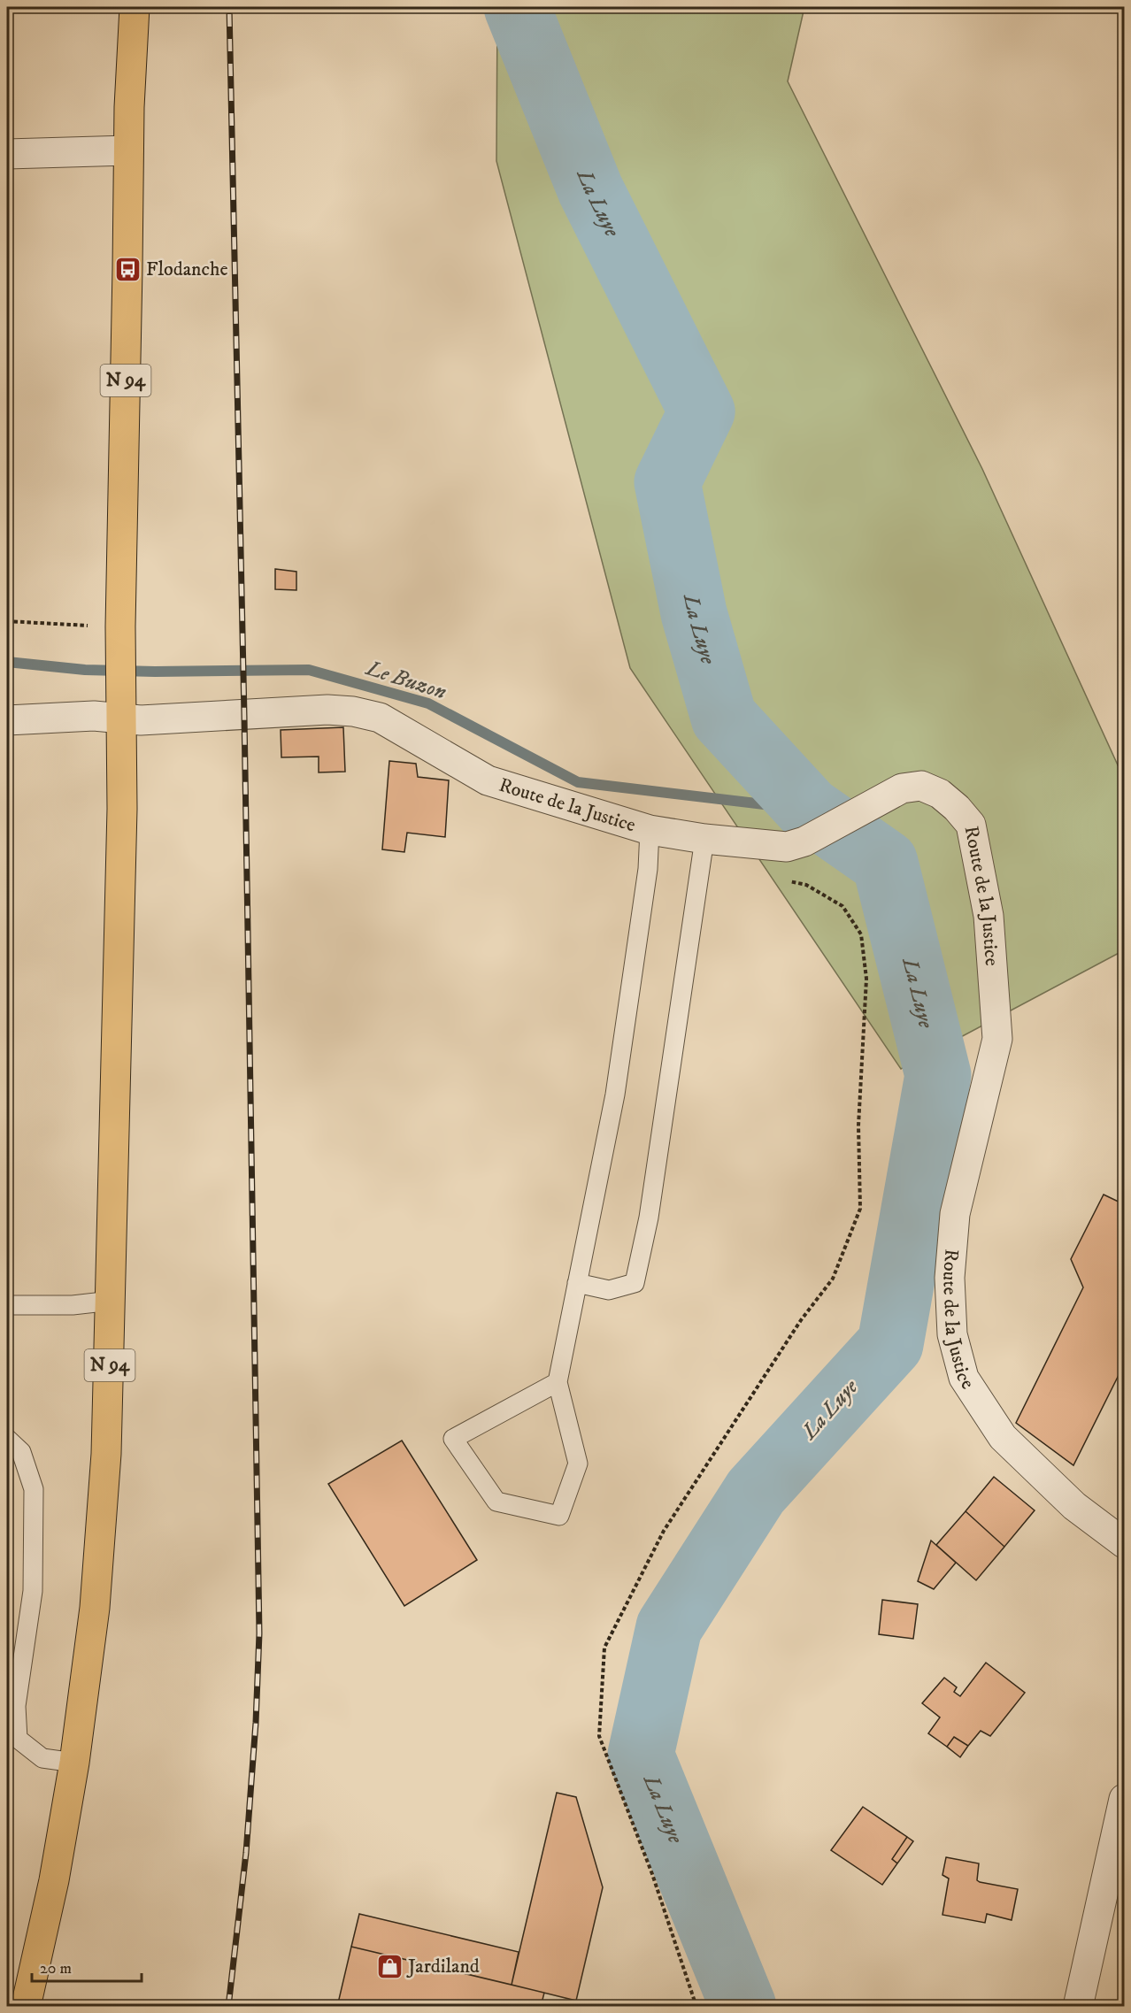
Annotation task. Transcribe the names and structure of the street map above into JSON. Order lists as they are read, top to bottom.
{
  "streets": {
    "main road": ["N 94"],
    "street": ["Route de la Justice"]
  },
  "crossings": [
    ["N 94", "Route de la Justice"]
  ],
  "water": ["La Luye", "Le Buzon"],
  "places": {
    "bus stop": ["Flodanche"],
    "shop": ["Jardiland"]
  },
  "scale_bar": "20 m"
}
